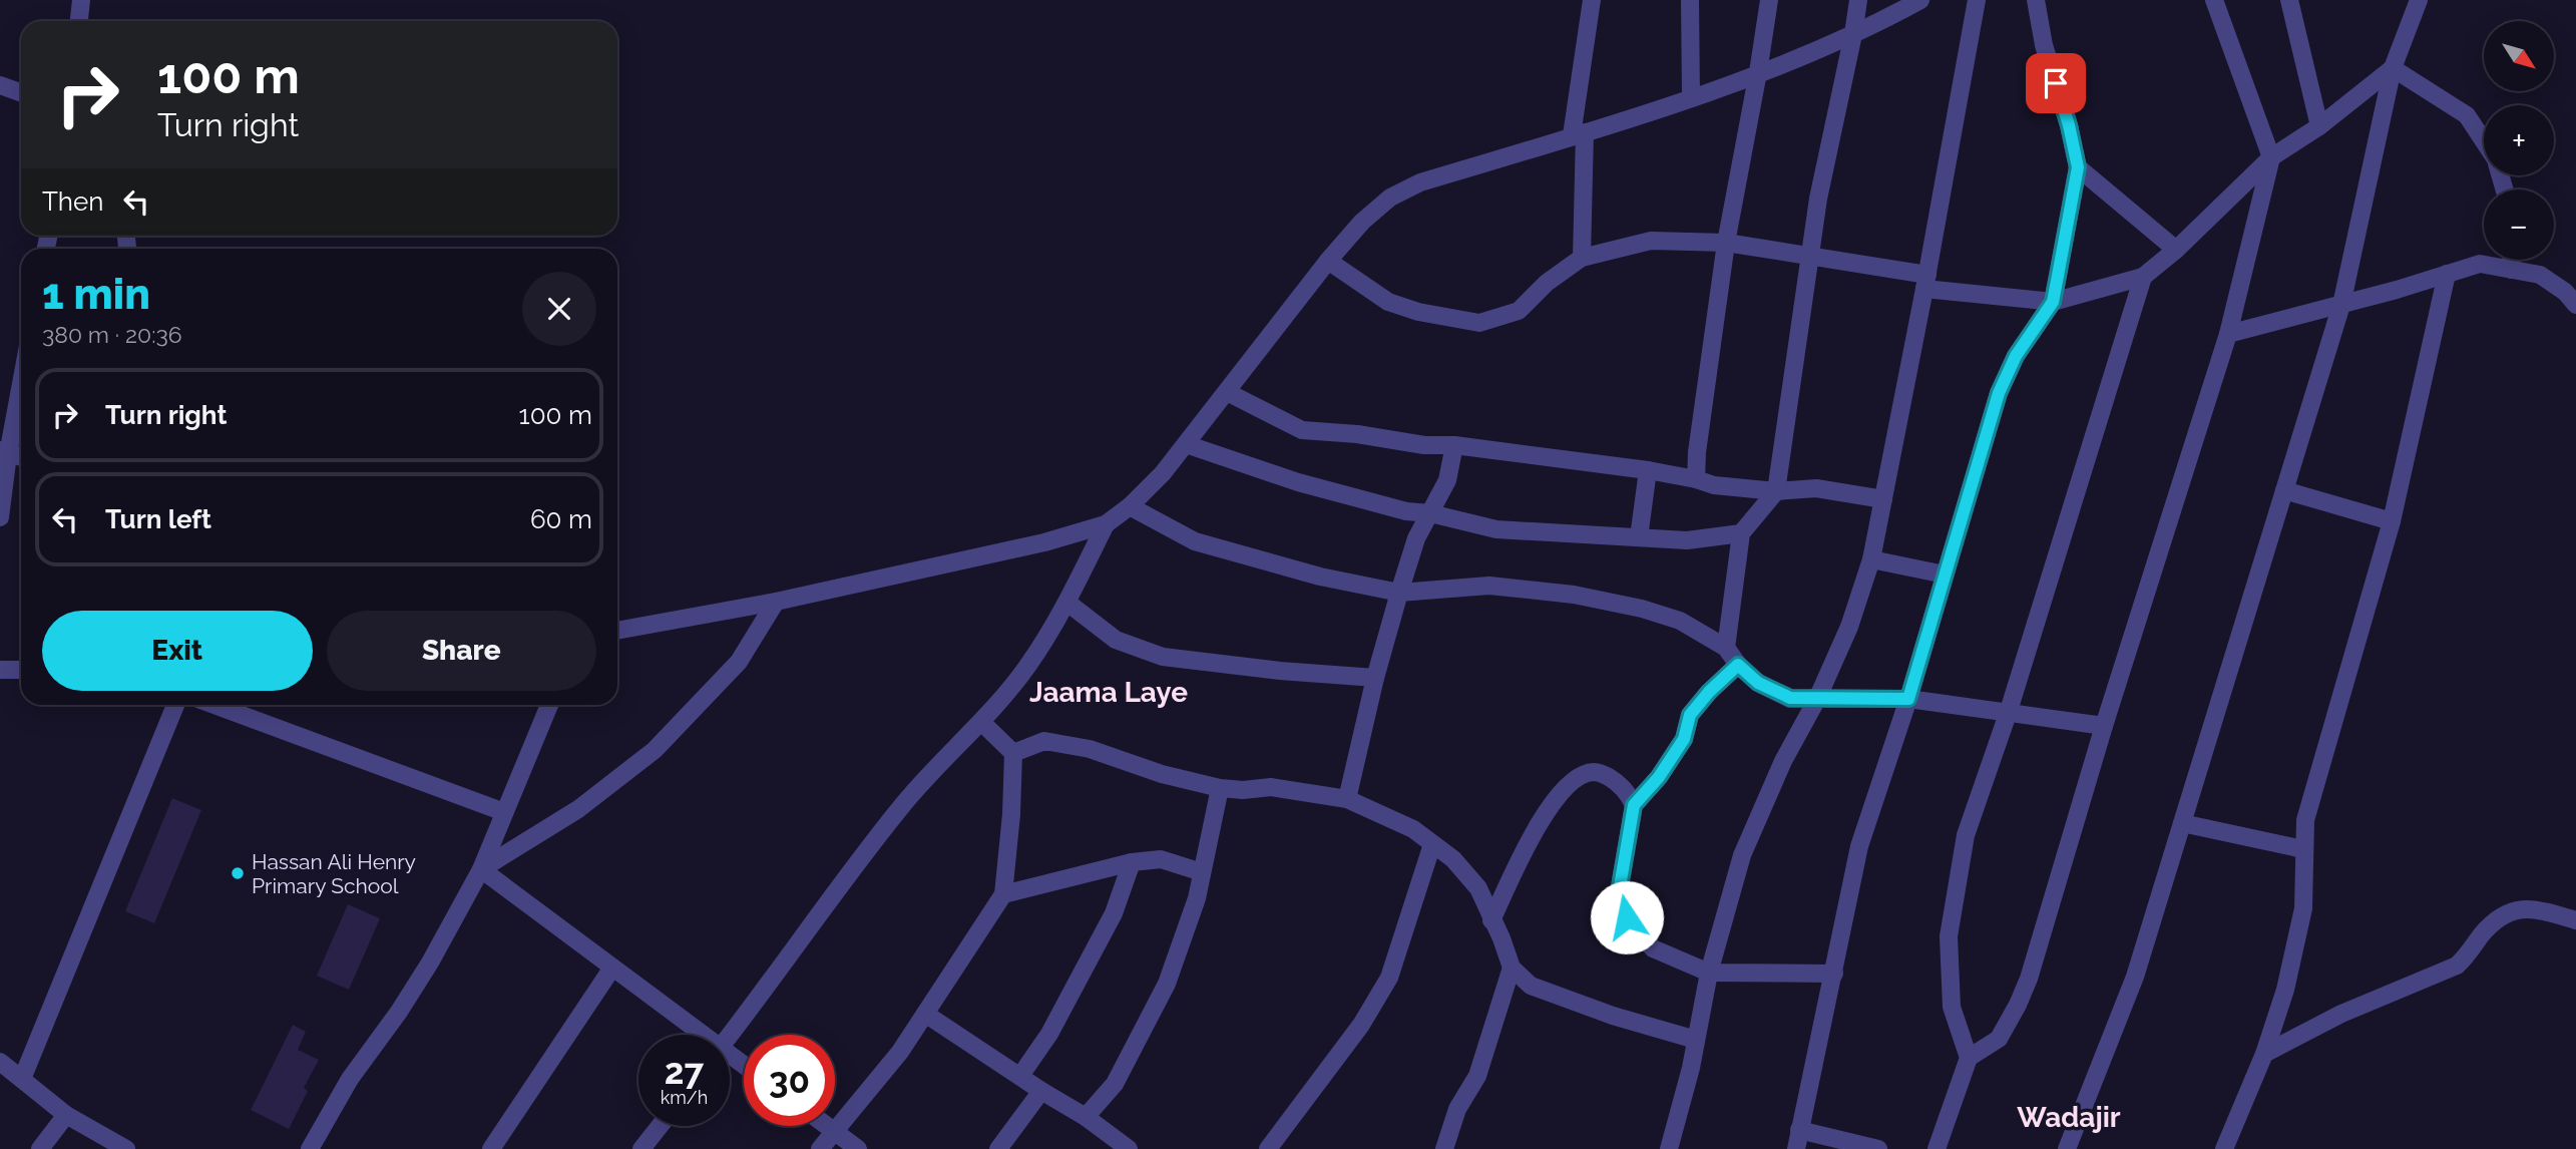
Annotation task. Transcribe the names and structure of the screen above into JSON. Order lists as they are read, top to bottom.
{
  "districts": ["Jaama Laye", "Wadajir"],
  "places": ["Hassan Ali Henry Primary School"],
  "north": "bottom right",
  "page": {
    "map_buttons": ["+", "−"],
    "turn": ["100 m", "Turn right"],
    "then": "Then",
    "heading": ["1 min", "380 m · 20:36"],
    "list": [
      {
        "name": "Turn right",
        "value": "100 m"
      },
      {
        "name": "Turn left",
        "value": "60 m"
      }
    ],
    "buttons": ["Exit", "Share"],
    "speed": "27 km/h",
    "limit": "30"
  }
}
